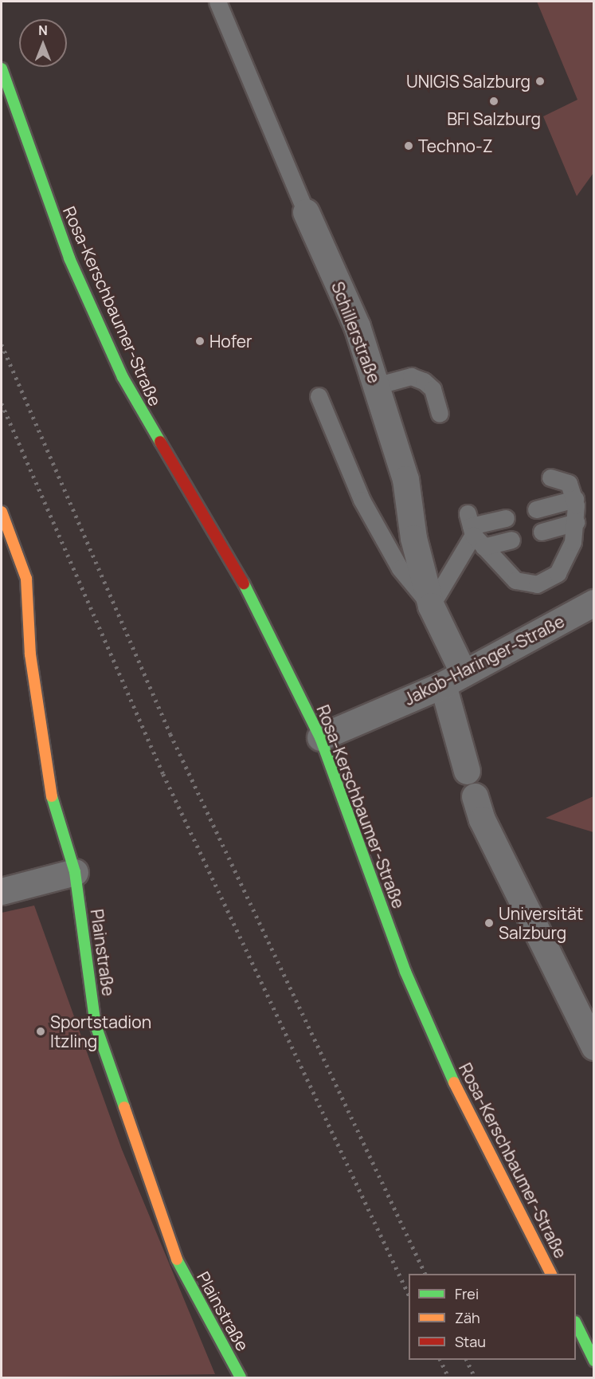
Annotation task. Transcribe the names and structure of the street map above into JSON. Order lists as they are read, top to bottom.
{
  "streets": {
    "main road": ["Rosa-Kerschbaumer-Straße", "Plainstraße"],
    "street": ["Schillerstraße", "Jakob-Haringer-Straße"]
  },
  "crossings": [
    ["Rosa-Kerschbaumer-Straße", "Jakob-Haringer-Straße"],
    ["Schillerstraße", "Jakob-Haringer-Straße"]
  ],
  "places": [
    "UNIGIS Salzburg",
    "BFI Salzburg",
    "Techno-Z",
    "Hofer",
    "Universität Salzburg",
    "Sportstadion Itzling"
  ],
  "legend": ["Frei", "Zäh", "Stau"],
  "north": "top"
}
